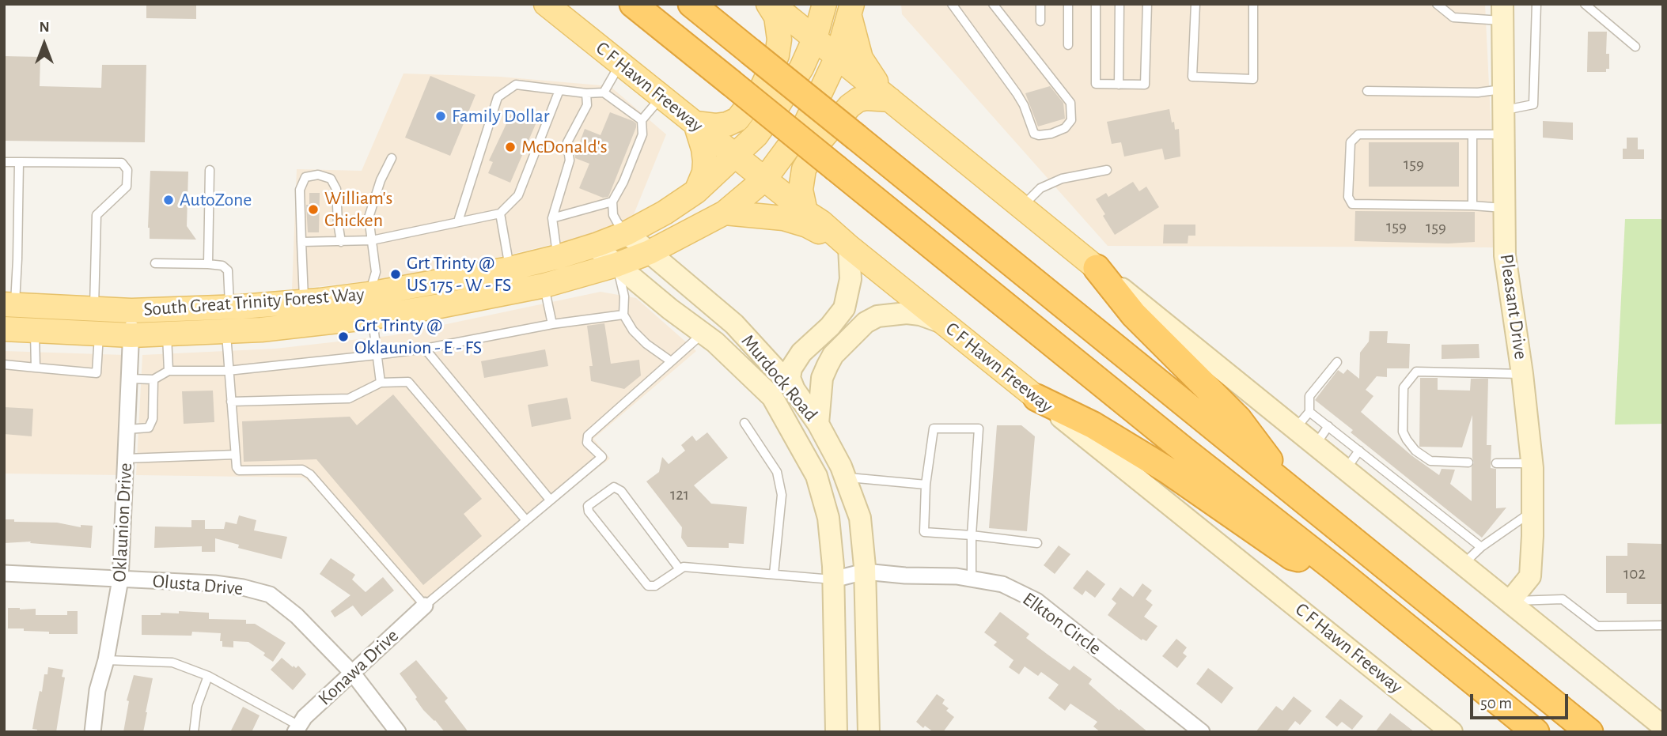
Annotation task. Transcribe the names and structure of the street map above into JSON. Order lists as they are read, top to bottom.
{
  "streets": {
    "main road": [
      "C F Hawn Freeway",
      "South Great Trinity Forest Way",
      "Pleasant Drive",
      "Murdock Road"
    ],
    "street": [
      "Oklaunion Drive",
      "Olusta Drive",
      "Elkton Circle",
      "Konawa Drive"
    ]
  },
  "crossings": [
    ["C F Hawn Freeway", "South Great Trinity Forest Way"],
    ["South Great Trinity Forest Way", "Murdock Road"],
    ["South Great Trinity Forest Way", "Oklaunion Drive"],
    ["Murdock Road", "Elkton Circle"],
    ["Oklaunion Drive", "Olusta Drive"],
    ["Olusta Drive", "Konawa Drive"]
  ],
  "places": [
    "Family Dollar",
    "McDonald's",
    "AutoZone",
    "William's Chicken",
    "Grt Trinty @ US 175 - W - FS",
    "Grt Trinty @ Oklaunion - E - FS"
  ],
  "house_numbers": [
    "159",
    "159",
    "159",
    "121",
    "102"
  ],
  "scale_bar": "50 m",
  "north": "top"
}
